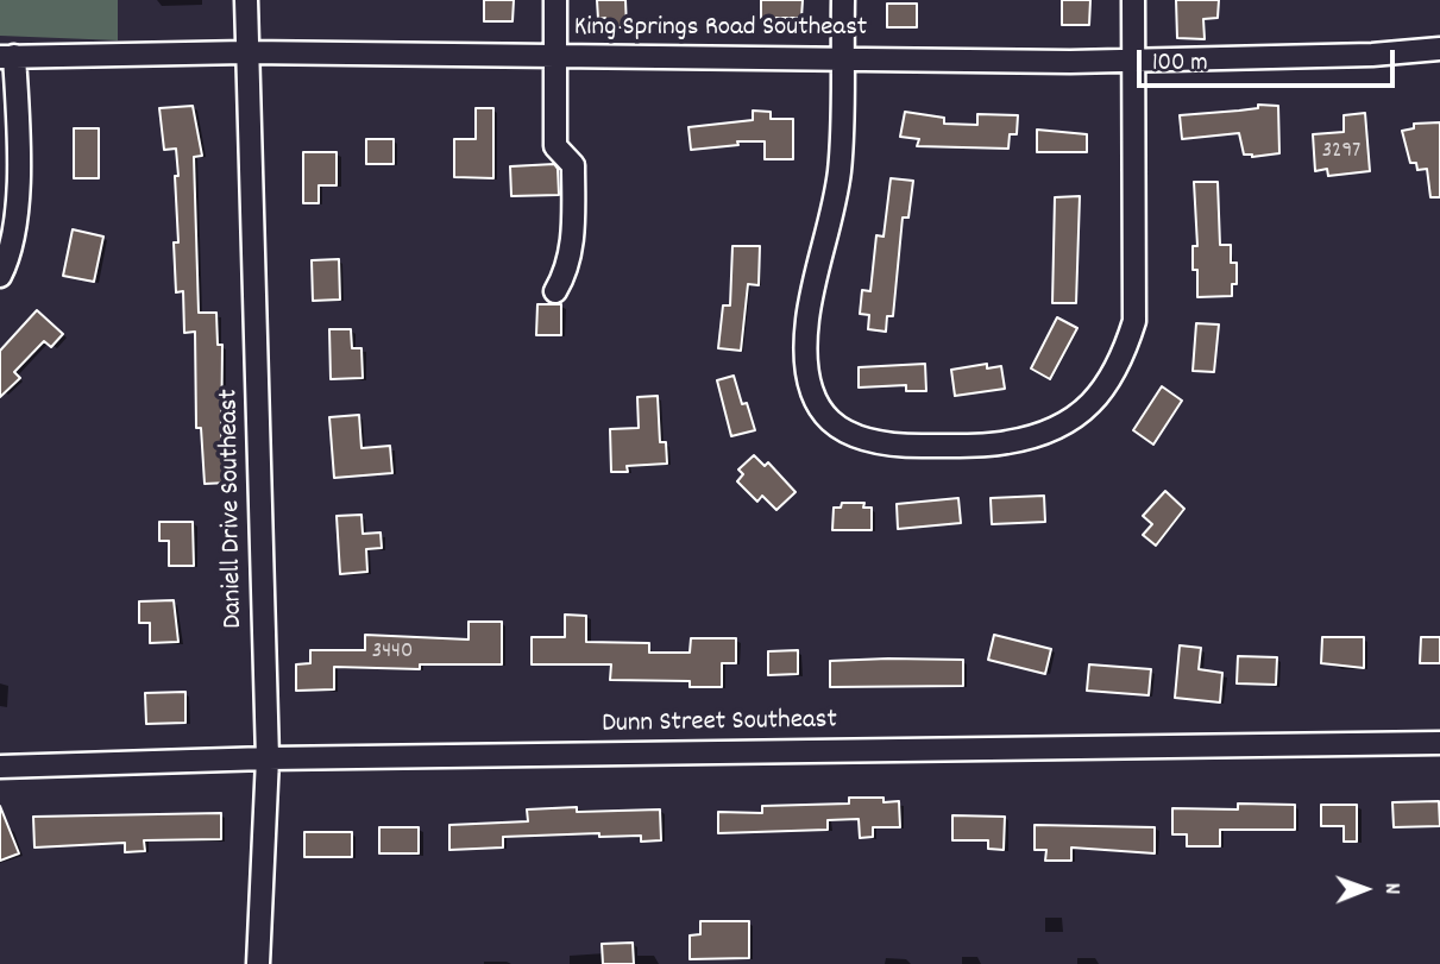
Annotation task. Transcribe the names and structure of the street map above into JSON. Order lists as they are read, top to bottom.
{
  "streets": {
    "street": ["King Springs Road Southeast", "Daniell Drive Southeast", "Dunn Street Southeast"]
  },
  "crossings": [
    ["King Springs Road Southeast", "Daniell Drive Southeast"],
    ["Daniell Drive Southeast", "Dunn Street Southeast"]
  ],
  "house_numbers": ["3297", "3440"],
  "scale_bar": "100 m",
  "north": "right"
}
